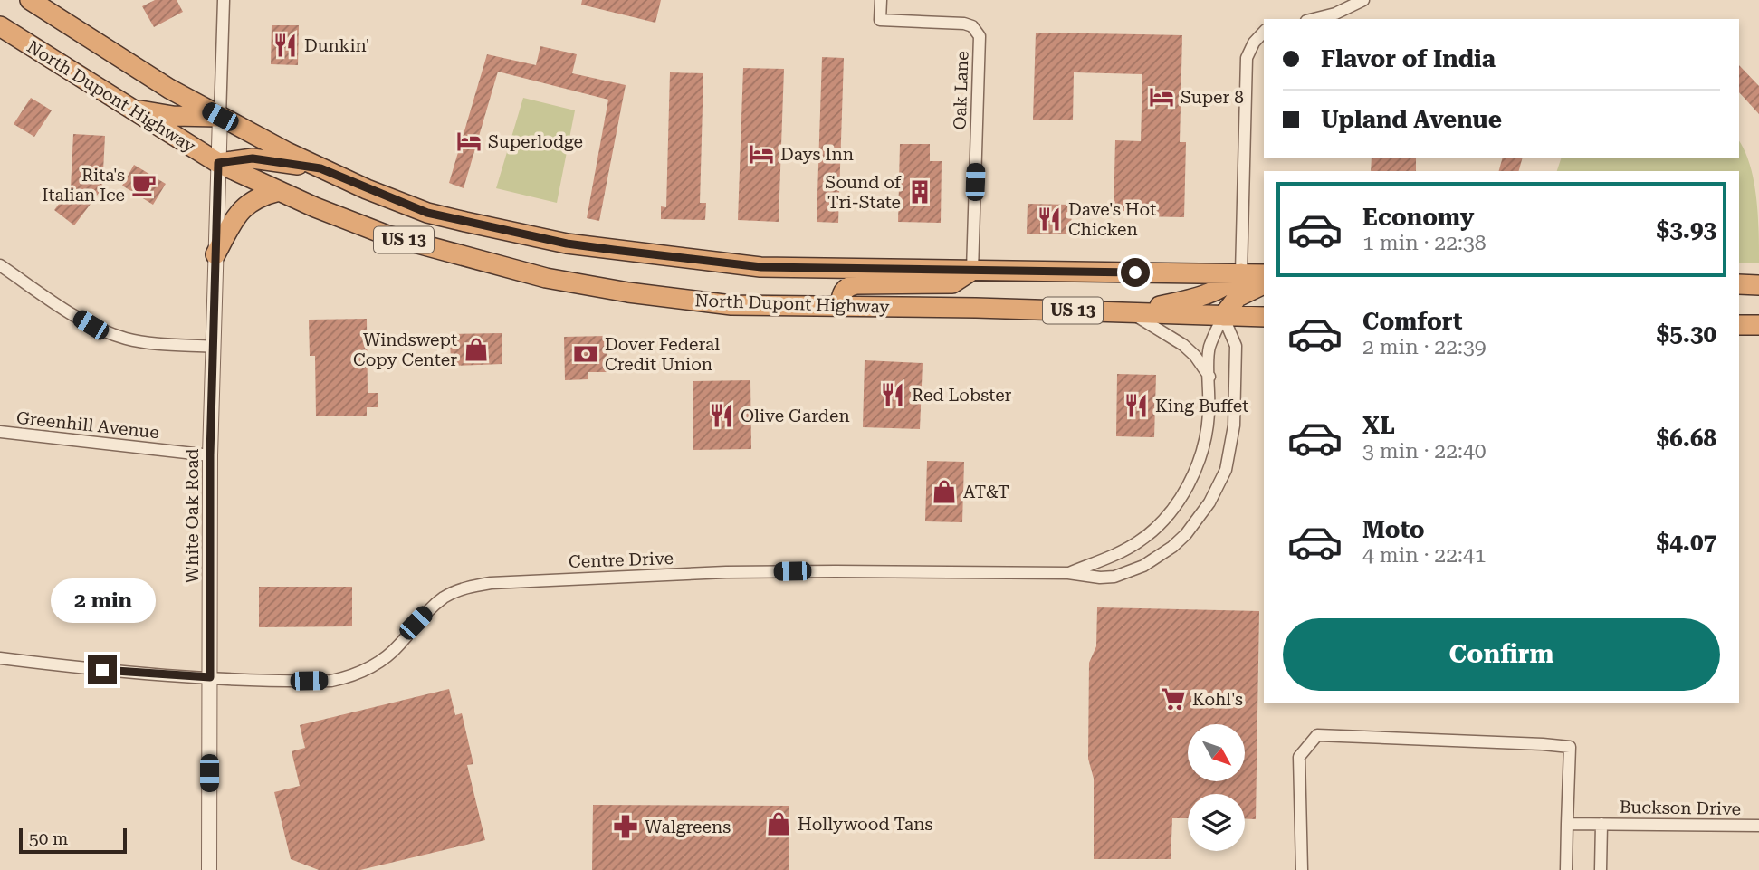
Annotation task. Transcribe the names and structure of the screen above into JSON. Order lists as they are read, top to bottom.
{
  "streets": {
    "highway": ["North Dupont Highway", "US 13"],
    "street": [
      "Oak Lane",
      "Greenhill Avenue",
      "White Oak Road",
      "Centre Drive",
      "Buckson Drive"
    ]
  },
  "crossings": [
    ["Oak Lane", "North Dupont Highway"],
    ["North Dupont Highway", "White Oak Road"],
    ["North Dupont Highway", "Centre Drive"],
    ["Greenhill Avenue", "White Oak Road"],
    ["White Oak Road", "Centre Drive"]
  ],
  "places": {
    "restaurant": [
      "Dunkin'",
      "Dave's Hot Chicken",
      "Red Lobster",
      "King Buffet",
      "Olive Garden"
    ],
    "hotel": ["Super 8", "Superlodge", "Days Inn"],
    "cafe": ["Rita's Italian Ice"],
    "building": ["Sound of Tri-State"],
    "shop": ["Windswept Copy Center", "AT&T", "Hollywood Tans"],
    "bank": ["Dover Federal Credit Union"],
    "supermarket": ["Kohl's"],
    "pharmacy": ["Walgreens"]
  },
  "scale_bar": "50 m",
  "north": "bottom right",
  "page": {
    "banner": ["Flavor of India", "Upland Avenue"],
    "list": [
      {
        "name": "Economy",
        "note": "1 min · 22:38",
        "value": "$3.93"
      },
      {
        "name": "Comfort",
        "note": "2 min · 22:39",
        "value": "$5.30"
      },
      {
        "name": "XL",
        "note": "3 min · 22:40",
        "value": "$6.68"
      },
      {
        "name": "Moto",
        "note": "4 min · 22:41",
        "value": "$4.07"
      }
    ],
    "bubble": "2 min",
    "buttons": "Confirm",
    "scale": "50 m"
  }
}
